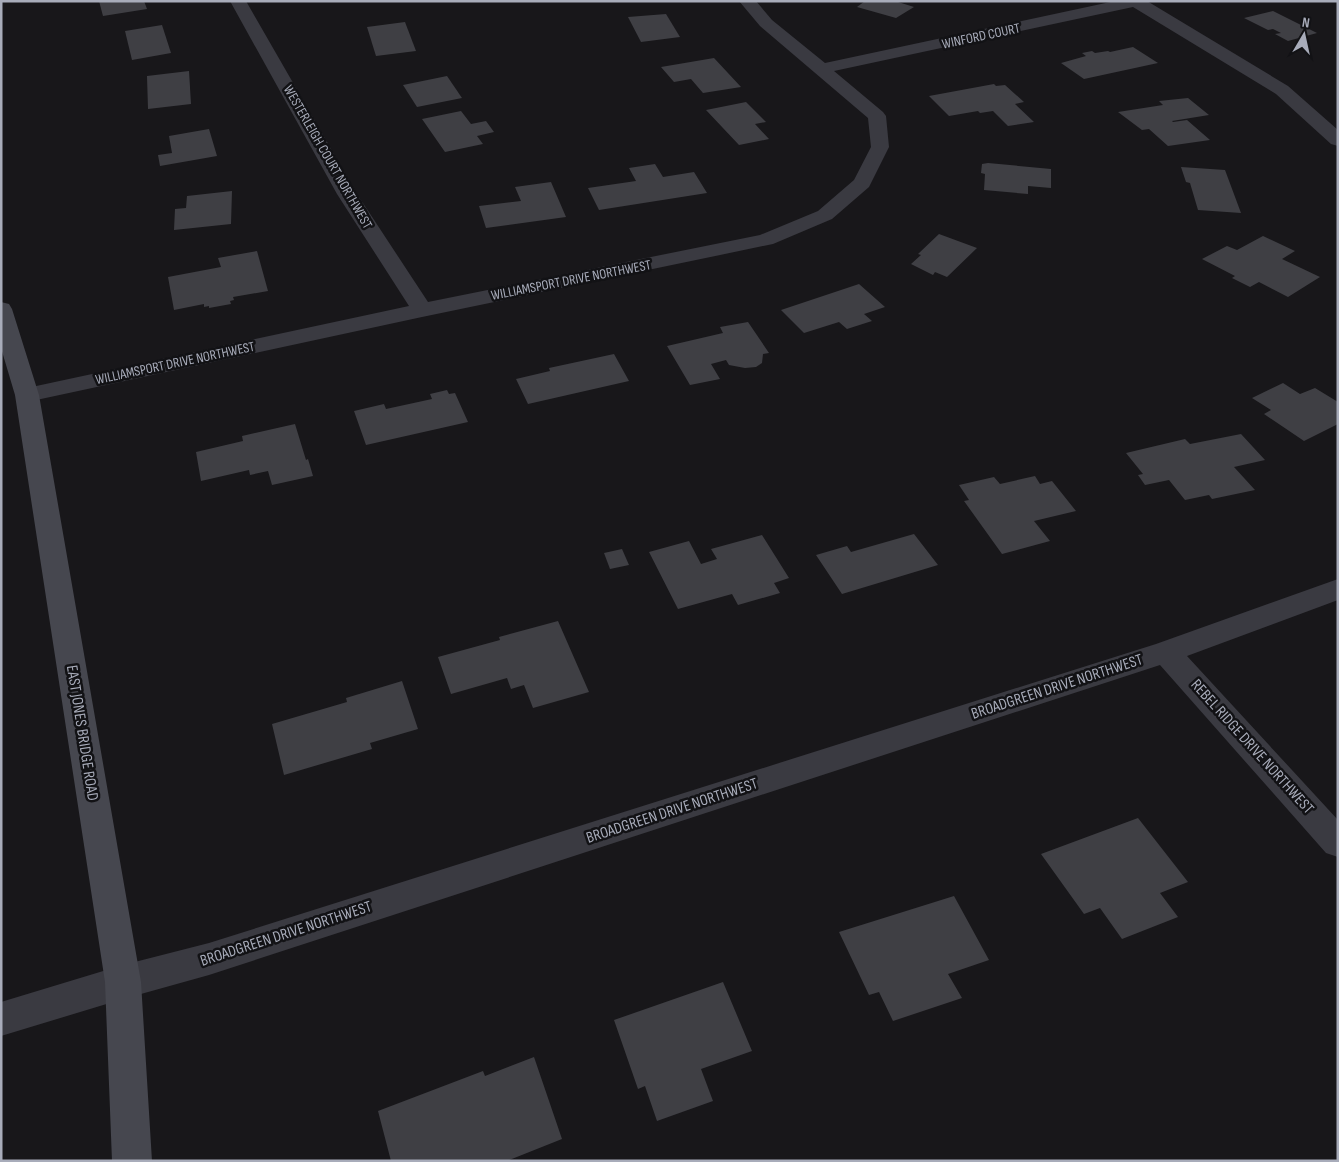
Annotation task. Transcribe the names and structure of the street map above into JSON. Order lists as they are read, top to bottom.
{
  "streets": {
    "street": [
      "WINFORD COURT",
      "WESTERLEIGH COURT NORTHWEST",
      "WILLIAMSPORT DRIVE NORTHWEST",
      "BROADGREEN DRIVE NORTHWEST",
      "EAST JONES BRIDGE ROAD",
      "REBEL RIDGE DRIVE NORTHWEST"
    ]
  },
  "crossings": [
    ["WINFORD COURT", "WILLIAMSPORT DRIVE NORTHWEST"],
    ["WESTERLEIGH COURT NORTHWEST", "WILLIAMSPORT DRIVE NORTHWEST"],
    ["WILLIAMSPORT DRIVE NORTHWEST", "EAST JONES BRIDGE ROAD"],
    ["BROADGREEN DRIVE NORTHWEST", "EAST JONES BRIDGE ROAD"],
    ["BROADGREEN DRIVE NORTHWEST", "REBEL RIDGE DRIVE NORTHWEST"]
  ],
  "north": "top"
}
